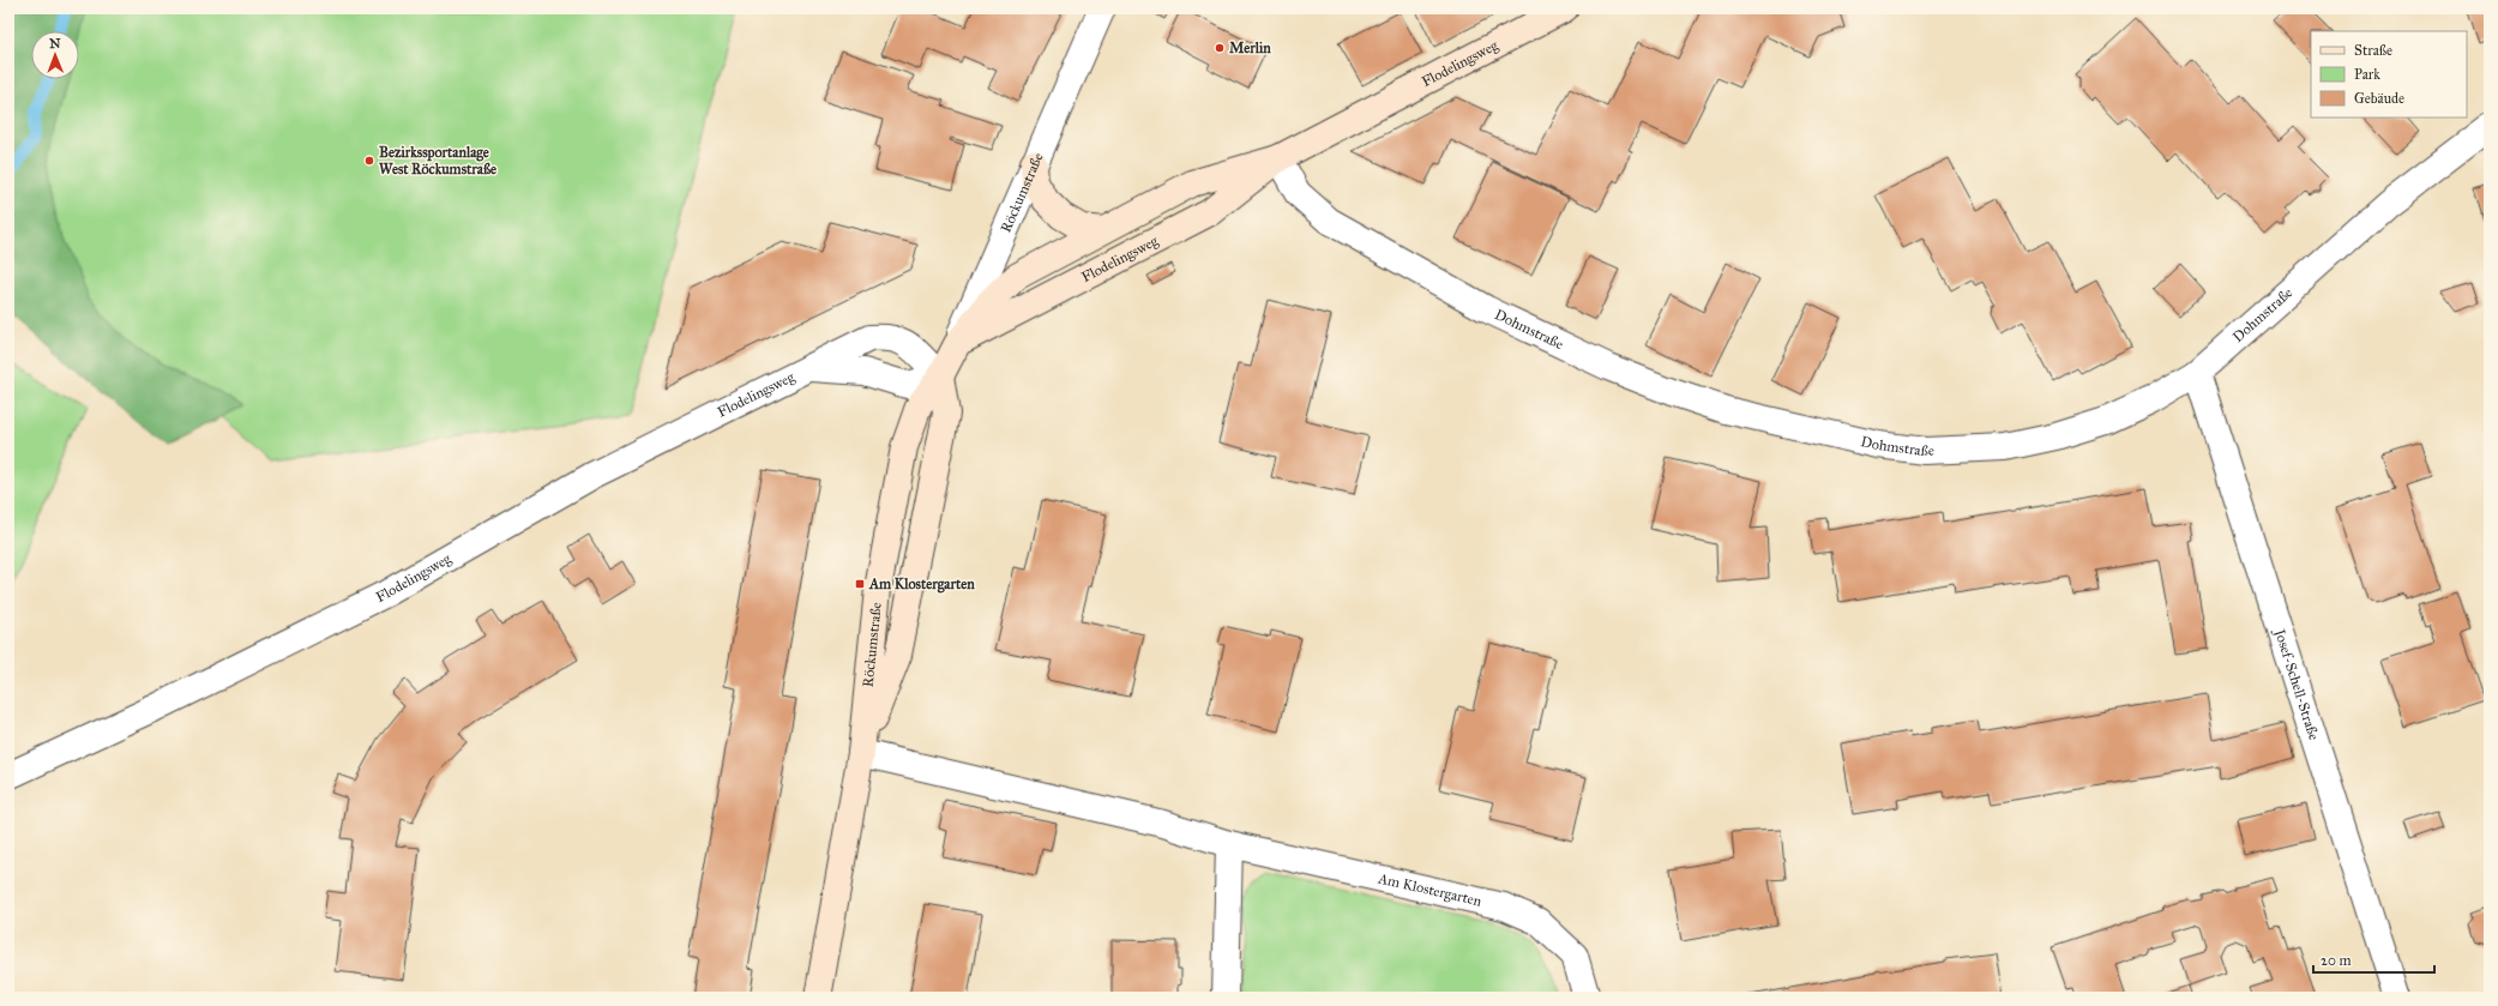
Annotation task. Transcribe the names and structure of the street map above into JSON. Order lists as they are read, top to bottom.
{
  "streets": {
    "street": [
      "Flodelingsweg",
      "Röckumstraße",
      "Dohmstraße",
      "Josef-Schell-Straße",
      "Am Klostergarten"
    ]
  },
  "crossings": [
    ["Flodelingsweg", "Röckumstraße"],
    ["Flodelingsweg", "Dohmstraße"],
    ["Röckumstraße", "Am Klostergarten"],
    ["Dohmstraße", "Josef-Schell-Straße"]
  ],
  "places": {
    "other": ["Merlin", "Bezirkssportanlage West Röckumstraße"],
    "transit": ["Am Klostergarten"]
  },
  "legend": ["Straße", "Park", "Gebäude"],
  "scale_bar": "20 m",
  "north": "top"
}
